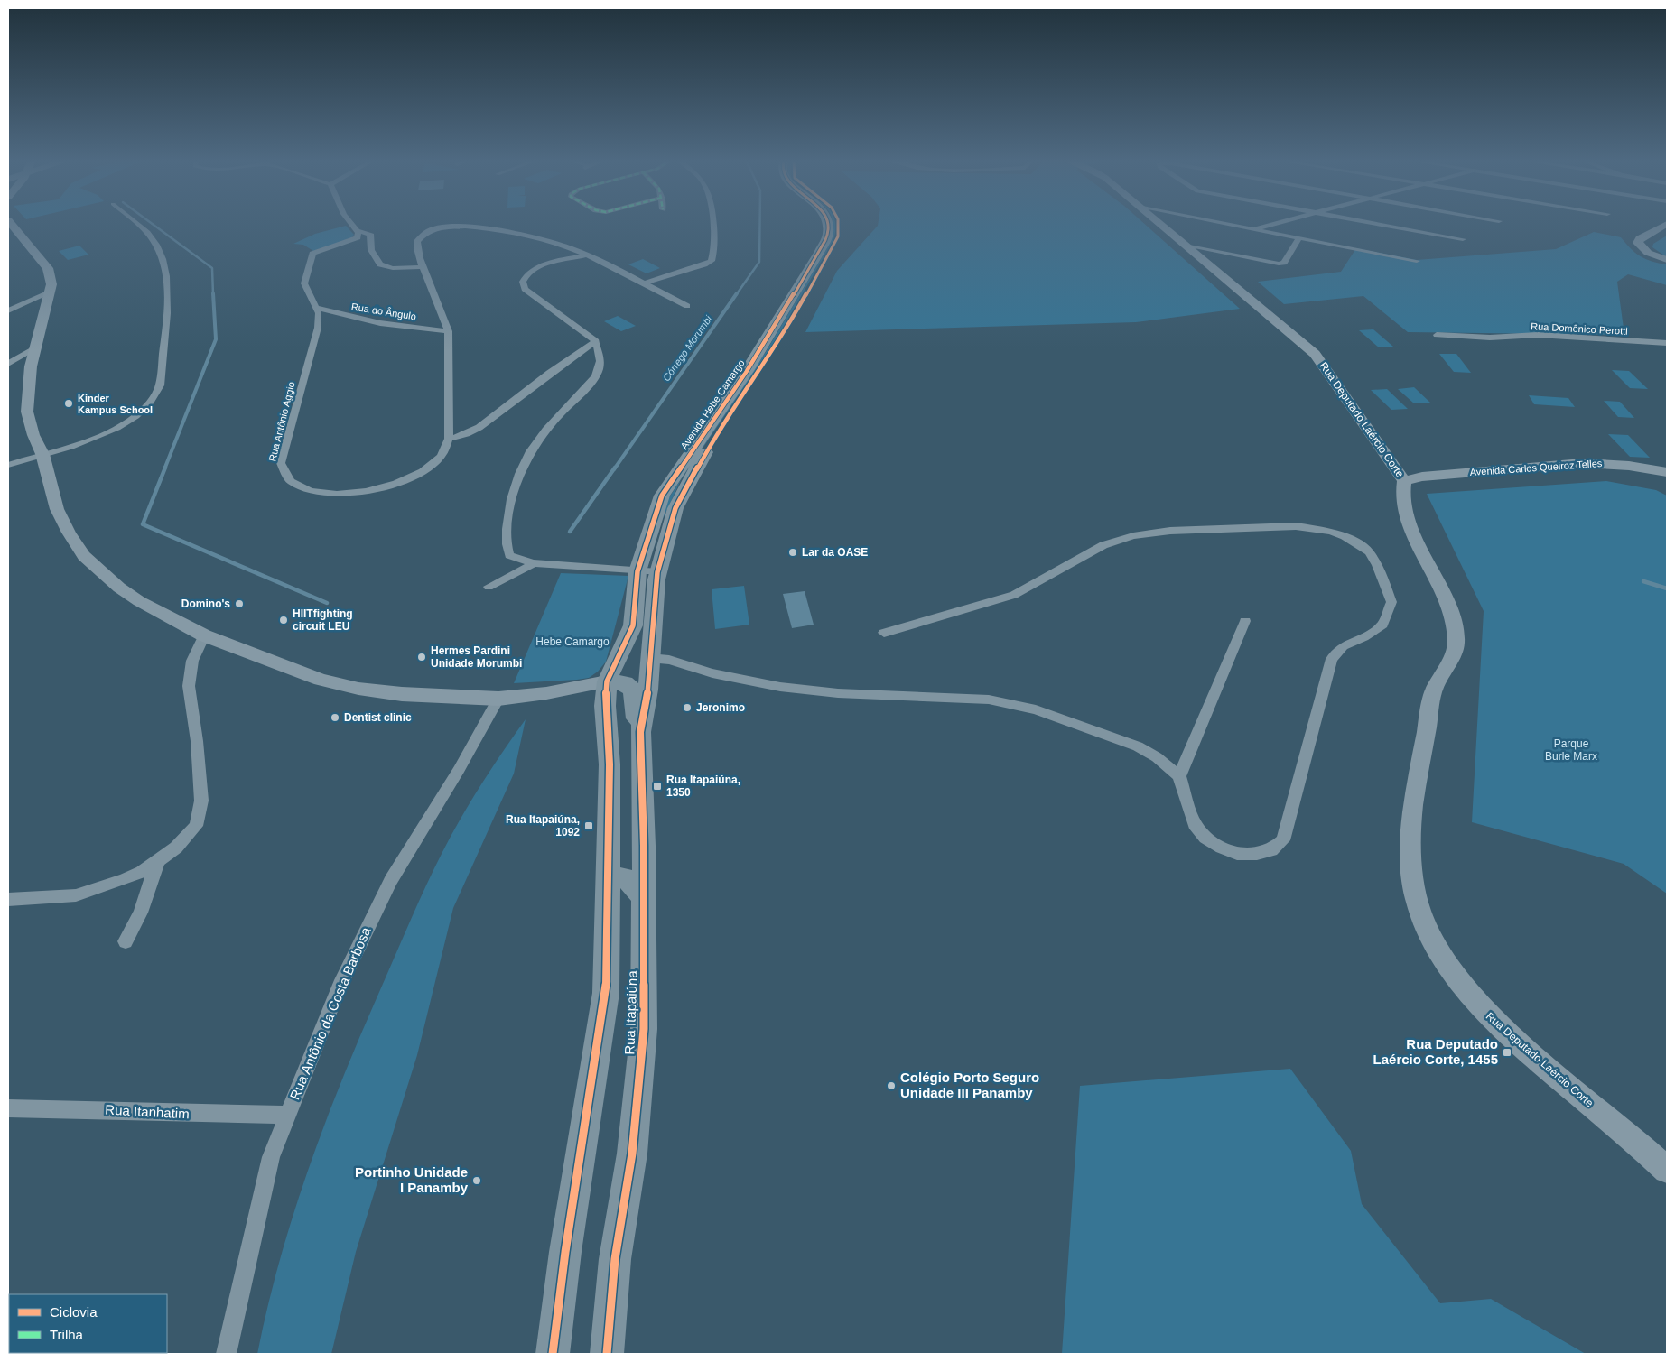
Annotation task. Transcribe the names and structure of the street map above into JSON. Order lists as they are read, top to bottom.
{
  "streets": {
    "main road": ["Avenida Hebe Camargo", "Rua Itapaiúna"],
    "street": [
      "Rua do Ângulo",
      "Rua Domênico Perotti",
      "Rua Deputado Laércio Corte",
      "Rua Antônio Aggio",
      "Avenida Carlos Queiroz Telles",
      "Rua Antônio da Costa Barbosa",
      "Rua Itanhatim"
    ]
  },
  "crossings": [
    ["Rua do Ângulo", "Rua Antônio Aggio"],
    ["Avenida Hebe Camargo", "Rua Itapaiúna"],
    ["Rua Deputado Laércio Corte", "Avenida Carlos Queiroz Telles"],
    ["Rua Antônio da Costa Barbosa", "Rua Itanhatim"]
  ],
  "water": ["Córrego Morumbi"],
  "parks": ["Hebe Camargo", "Parque Burle Marx"],
  "places": {
    "other": [
      "Kinder Kampus School",
      "Lar da OASE",
      "Domino's",
      "HIITfighting circuit LEU",
      "Hermes Pardini Unidade Morumbi",
      "Jeronimo",
      "Dentist clinic",
      "Colégio Porto Seguro Unidade III Panamby",
      "Portinho Unidade I Panamby"
    ],
    "transit": ["Rua Itapaiúna, 1350", "Rua Itapaiúna, 1092", "Rua Deputado Laércio Corte, 1455"]
  },
  "legend": ["Ciclovia", "Trilha"]
}
